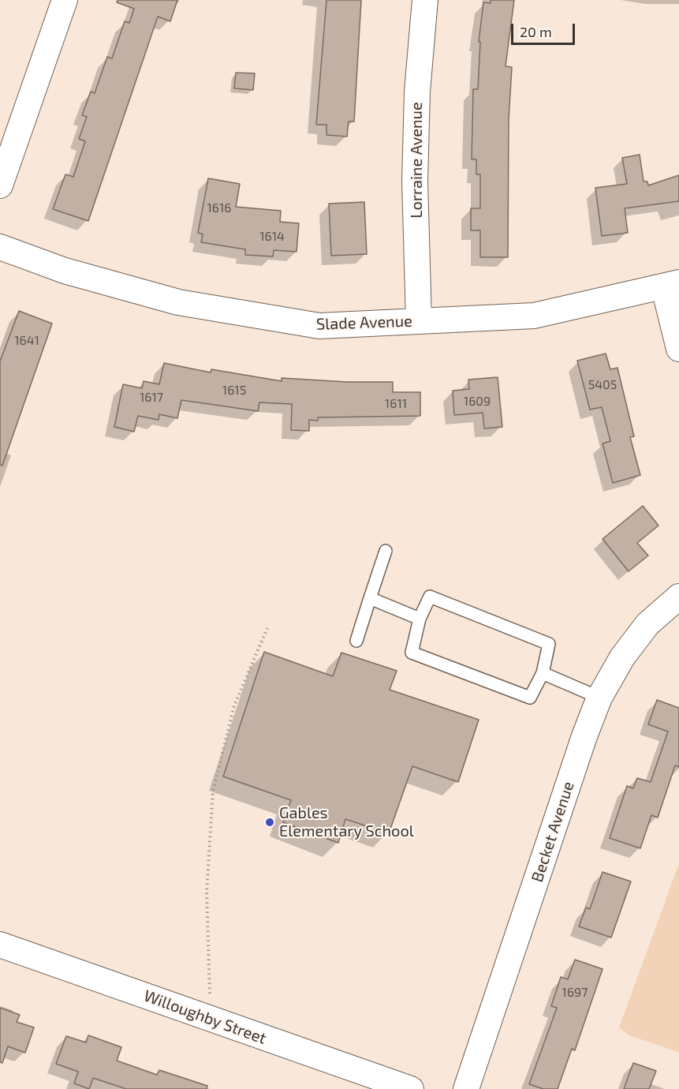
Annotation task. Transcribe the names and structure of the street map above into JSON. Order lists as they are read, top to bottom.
{
  "streets": {
    "street": [
      "Lorraine Avenue",
      "Slade Avenue",
      "Becket Avenue",
      "Willoughby Street"
    ]
  },
  "crossings": [
    ["Lorraine Avenue", "Slade Avenue"]
  ],
  "places": ["Gables Elementary School"],
  "house_numbers": [
    "1616",
    "1614",
    "1641",
    "5405",
    "1615",
    "1617",
    "1609",
    "1611",
    "1697"
  ],
  "scale_bar": "20 m"
}
